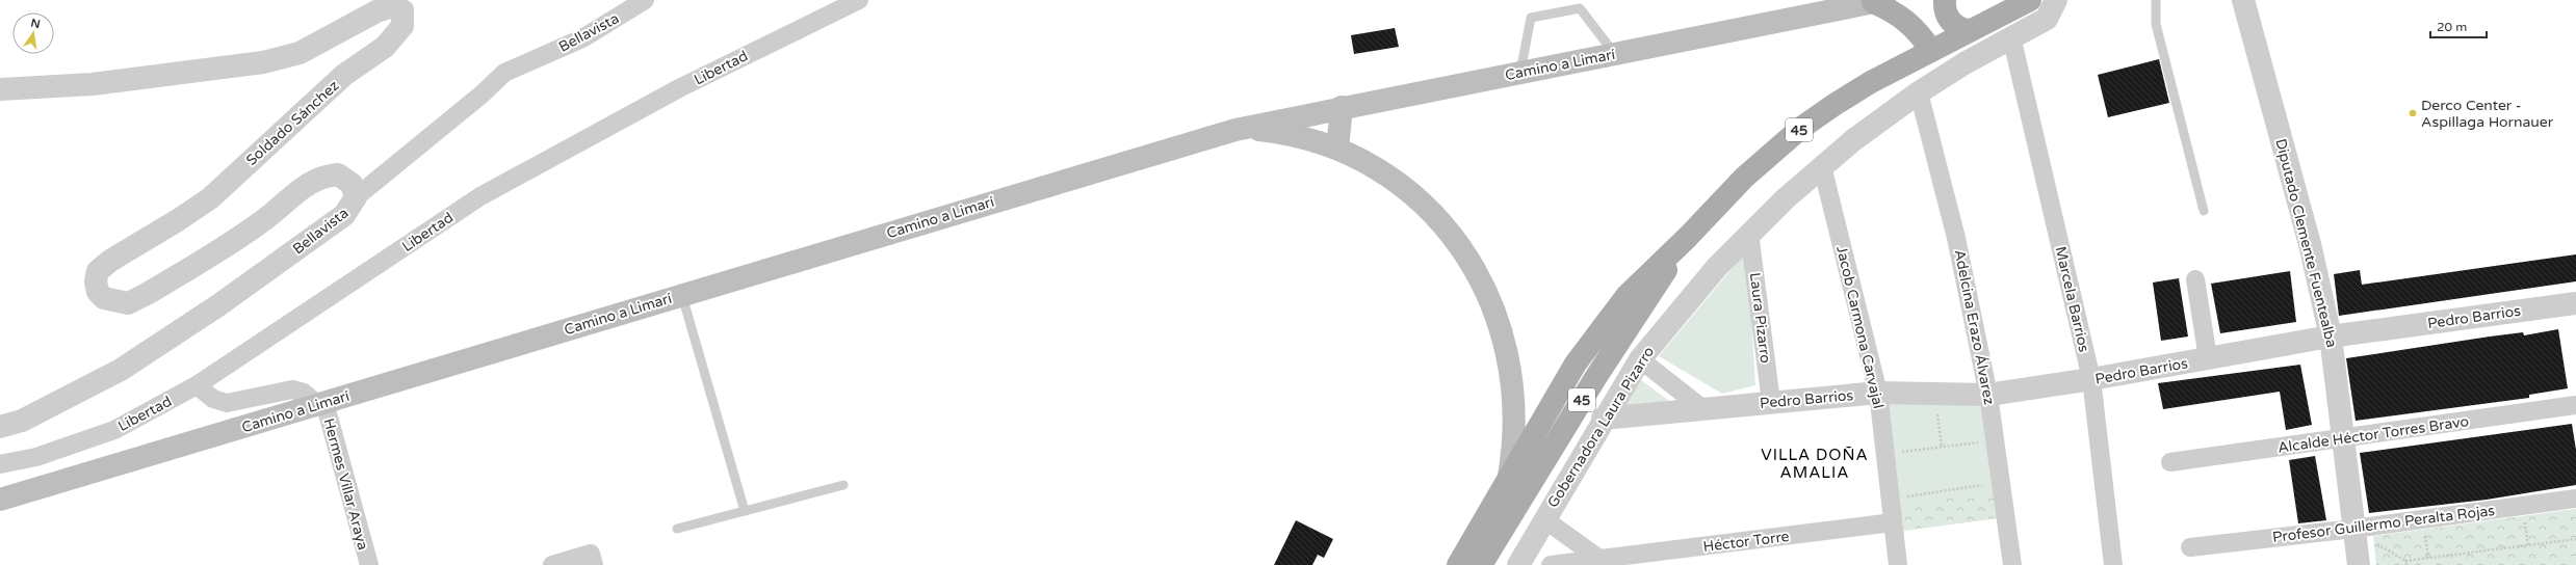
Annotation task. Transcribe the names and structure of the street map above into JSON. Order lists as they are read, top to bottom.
{
  "streets": {
    "main road": ["Camino a Limarí", "45", "Gobernadora Laura Pizarro"],
    "street": [
      "Bellavista",
      "Libertad",
      "Soldado Sánchez",
      "Diputado Clemente Fuentealba",
      "Marcela Barrios",
      "Pedro Barrios",
      "Laura Pizarro",
      "Jacob Carmona Carvajal",
      "Adelcina Erazo Álvarez",
      "Alcalde Héctor Torres Bravo",
      "Hermes Villar Araya",
      "Profesor Guillermo Peralta Rojas",
      "Héctor Torre"
    ]
  },
  "crossings": [
    ["Bellavista", "Soldado Sánchez"],
    ["Camino a Limarí", "Gobernadora Laura Pizarro"],
    ["Camino a Limarí", "Hermes Villar Araya"],
    ["Diputado Clemente Fuentealba", "Pedro Barrios"],
    ["Diputado Clemente Fuentealba", "Alcalde Héctor Torres Bravo"],
    ["Diputado Clemente Fuentealba", "Profesor Guillermo Peralta Rojas"],
    ["Marcela Barrios", "Pedro Barrios"],
    ["Marcela Barrios", "Gobernadora Laura Pizarro"],
    ["Pedro Barrios", "Laura Pizarro"],
    ["Pedro Barrios", "Jacob Carmona Carvajal"],
    ["Pedro Barrios", "Adelcina Erazo Álvarez"],
    ["Pedro Barrios", "Gobernadora Laura Pizarro"],
    ["Laura Pizarro", "Gobernadora Laura Pizarro"],
    ["Jacob Carmona Carvajal", "Gobernadora Laura Pizarro"],
    ["Jacob Carmona Carvajal", "Héctor Torre"],
    ["Adelcina Erazo Álvarez", "Gobernadora Laura Pizarro"]
  ],
  "districts": ["VILLA DOÑA AMALIA"],
  "places": ["Derco Center - Aspillaga Hornauer"],
  "scale_bar": "20 m",
  "north": "top"
}
